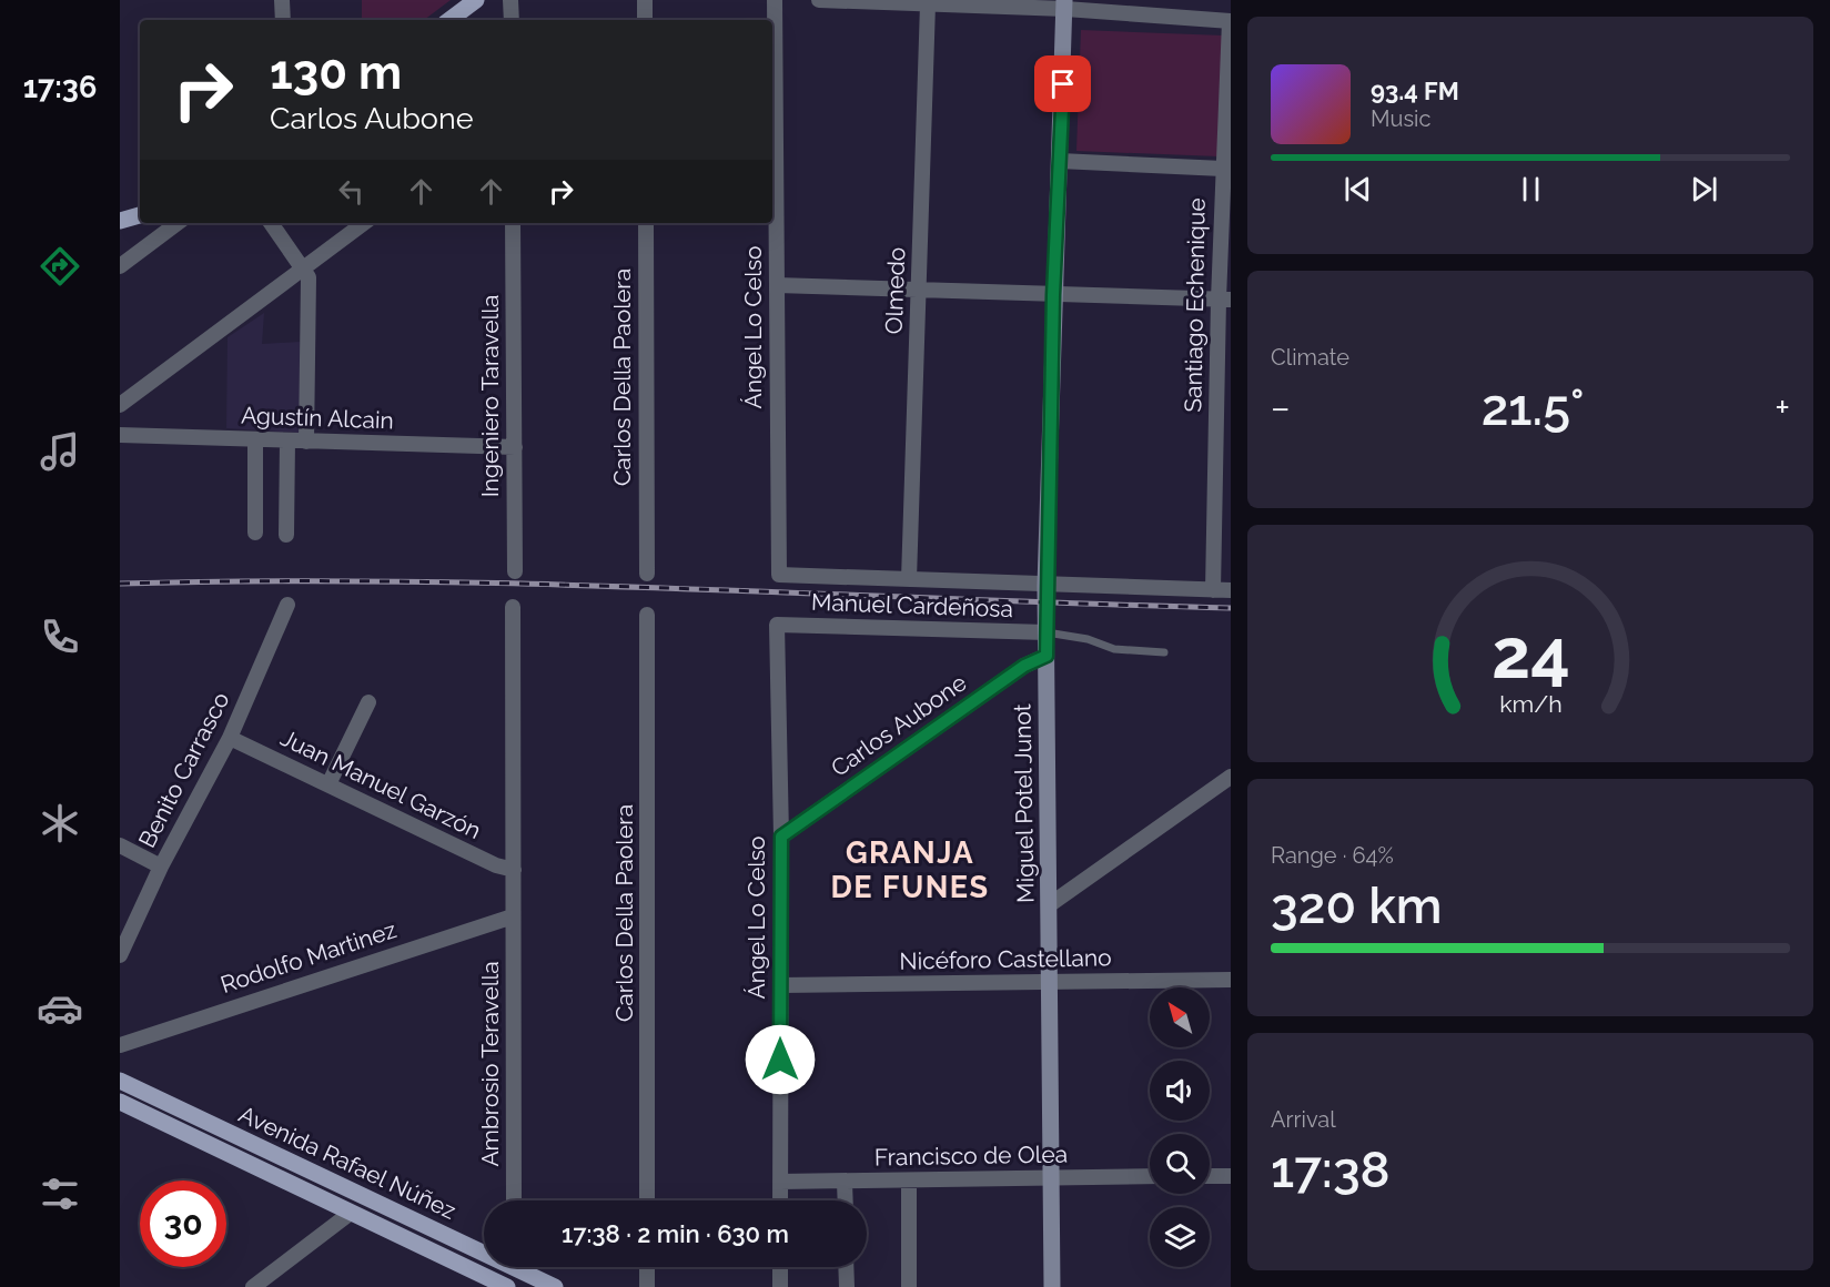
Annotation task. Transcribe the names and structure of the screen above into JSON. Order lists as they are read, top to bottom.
{
  "streets": {
    "main road": ["Miguel Potel Junot", "Avenida Rafael Núñez"],
    "street": [
      "Olmedo",
      "Santiago Echenique",
      "Ángel Lo Celso",
      "Carlos Della Paolera",
      "Ingeniero Taravella",
      "Agustín Alcain",
      "Manuel Cardeñosa",
      "Carlos Aubone",
      "Benito Carrasco",
      "Juan Manuel Garzón",
      "Rodolfo Martinez",
      "Nicéforo Castellano",
      "Ambrosio Teravella",
      "Francisco de Olea"
    ]
  },
  "crossings": [
    ["Olmedo", "Ángel Lo Celso"],
    ["Ángel Lo Celso", "Manuel Cardeñosa"],
    ["Ángel Lo Celso", "Carlos Aubone"],
    ["Ángel Lo Celso", "Nicéforo Castellano"],
    ["Ángel Lo Celso", "Francisco de Olea"],
    ["Ingeniero Taravella", "Agustín Alcain"],
    ["Manuel Cardeñosa", "Miguel Potel Junot"],
    ["Carlos Aubone", "Miguel Potel Junot"],
    ["Benito Carrasco", "Juan Manuel Garzón"],
    ["Miguel Potel Junot", "Nicéforo Castellano"],
    ["Miguel Potel Junot", "Francisco de Olea"],
    ["Rodolfo Martinez", "Ambrosio Teravella"]
  ],
  "districts": ["GRANJA DE FUNES"],
  "north": "top left",
  "page": {
    "tabs": "17:36",
    "turn": ["130 m", "Carlos Aubone"],
    "song": ["93.4 FM", "Music"],
    "tile": [
      "Climate",
      ["Range · 64%", "320 km"],
      ["Arrival", "17:38"]
    ],
    "heat": ["−", "21.5°", "+"],
    "limit": "30",
    "trip": "17:38 · 2 min · 630 m",
    "gauge": ["24", "km/h"]
  }
}
